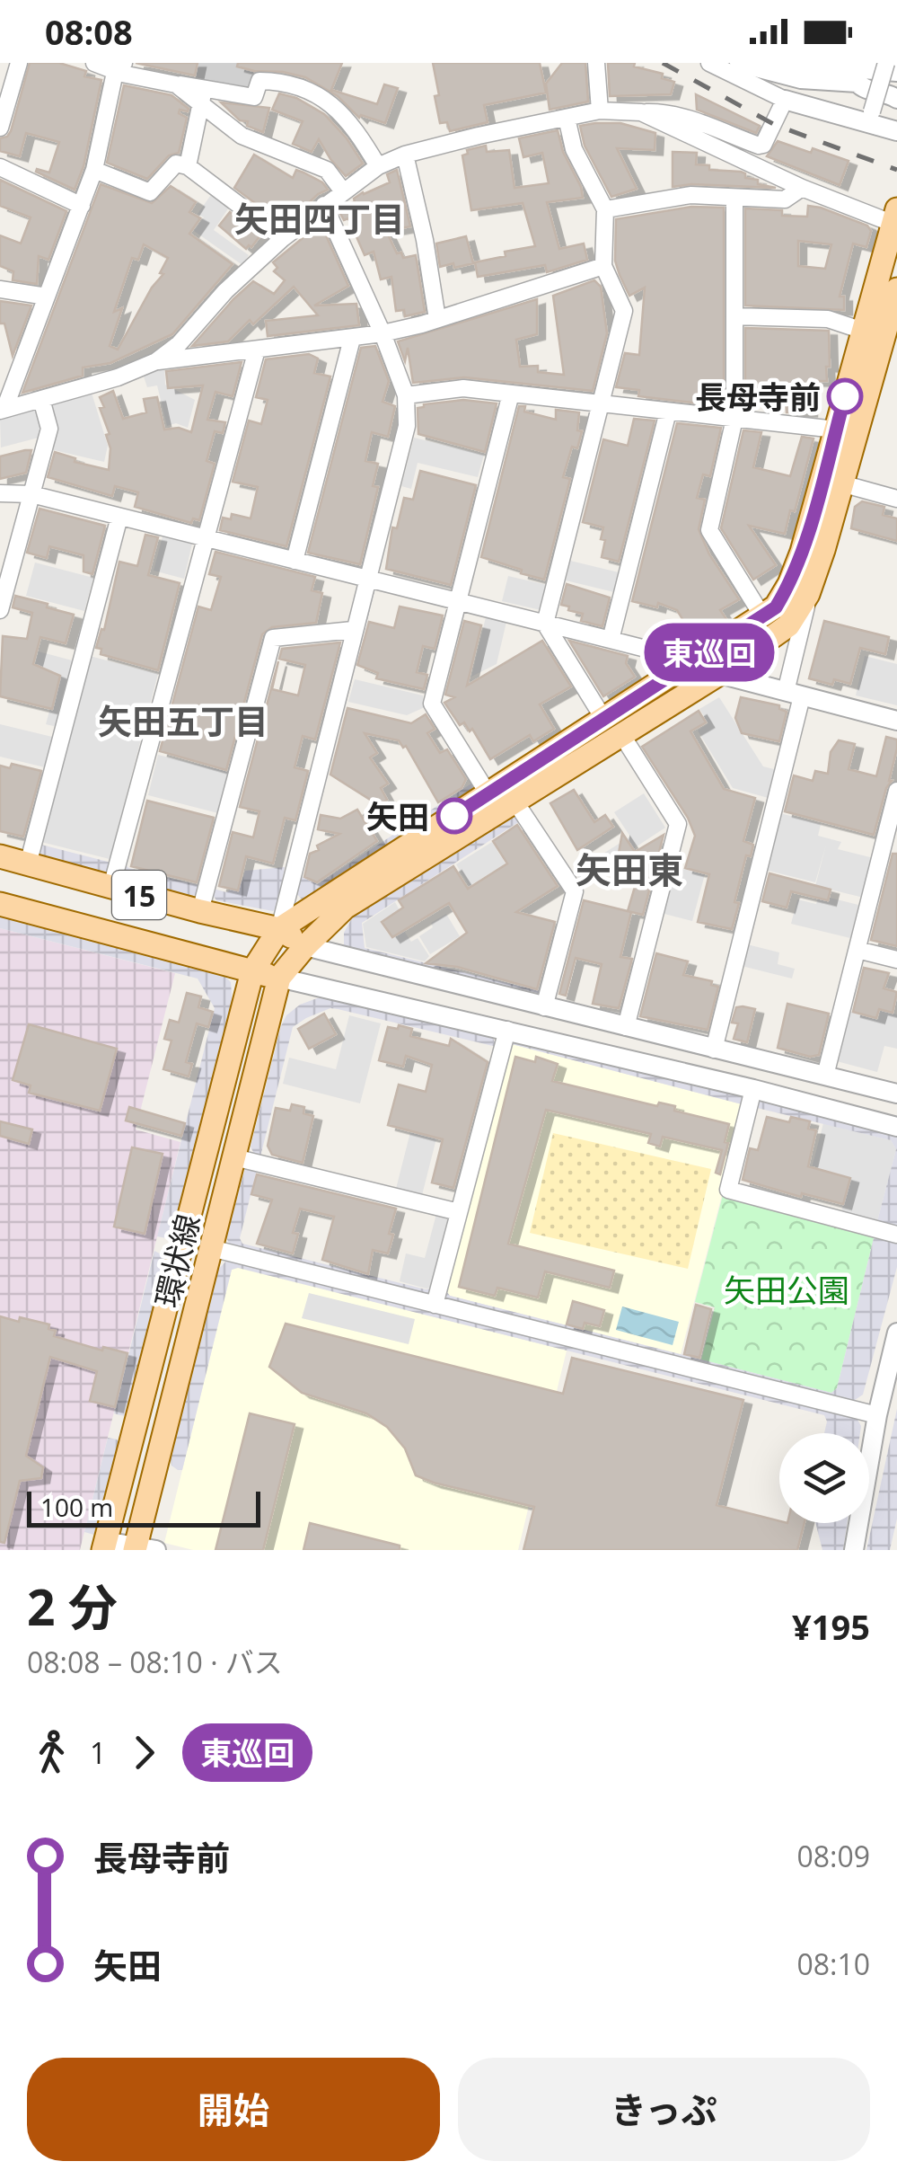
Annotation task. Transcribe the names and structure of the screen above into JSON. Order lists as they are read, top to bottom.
{
  "streets": {
    "main road": ["15", "環状線"]
  },
  "crossings": [
    ["15", "環状線"]
  ],
  "districts": ["矢田四丁目", "矢田五丁目", "矢田東"],
  "parks": ["矢田公園"],
  "places": ["長母寺前", "矢田"],
  "lines": ["bus line 東巡回"],
  "scale_bar": "100 m",
  "page": {
    "status": "08:08",
    "on_map": "東巡回",
    "scale": "100 m",
    "heading": ["2 分", "08:08 – 08:10 · バス", "¥195"],
    "legs": ["1", "東巡回"],
    "list": [
      {
        "name": "長母寺前",
        "value": "08:09"
      },
      {
        "name": "矢田",
        "value": "08:10"
      }
    ],
    "buttons": ["開始", "きっぷ"]
  }
}
